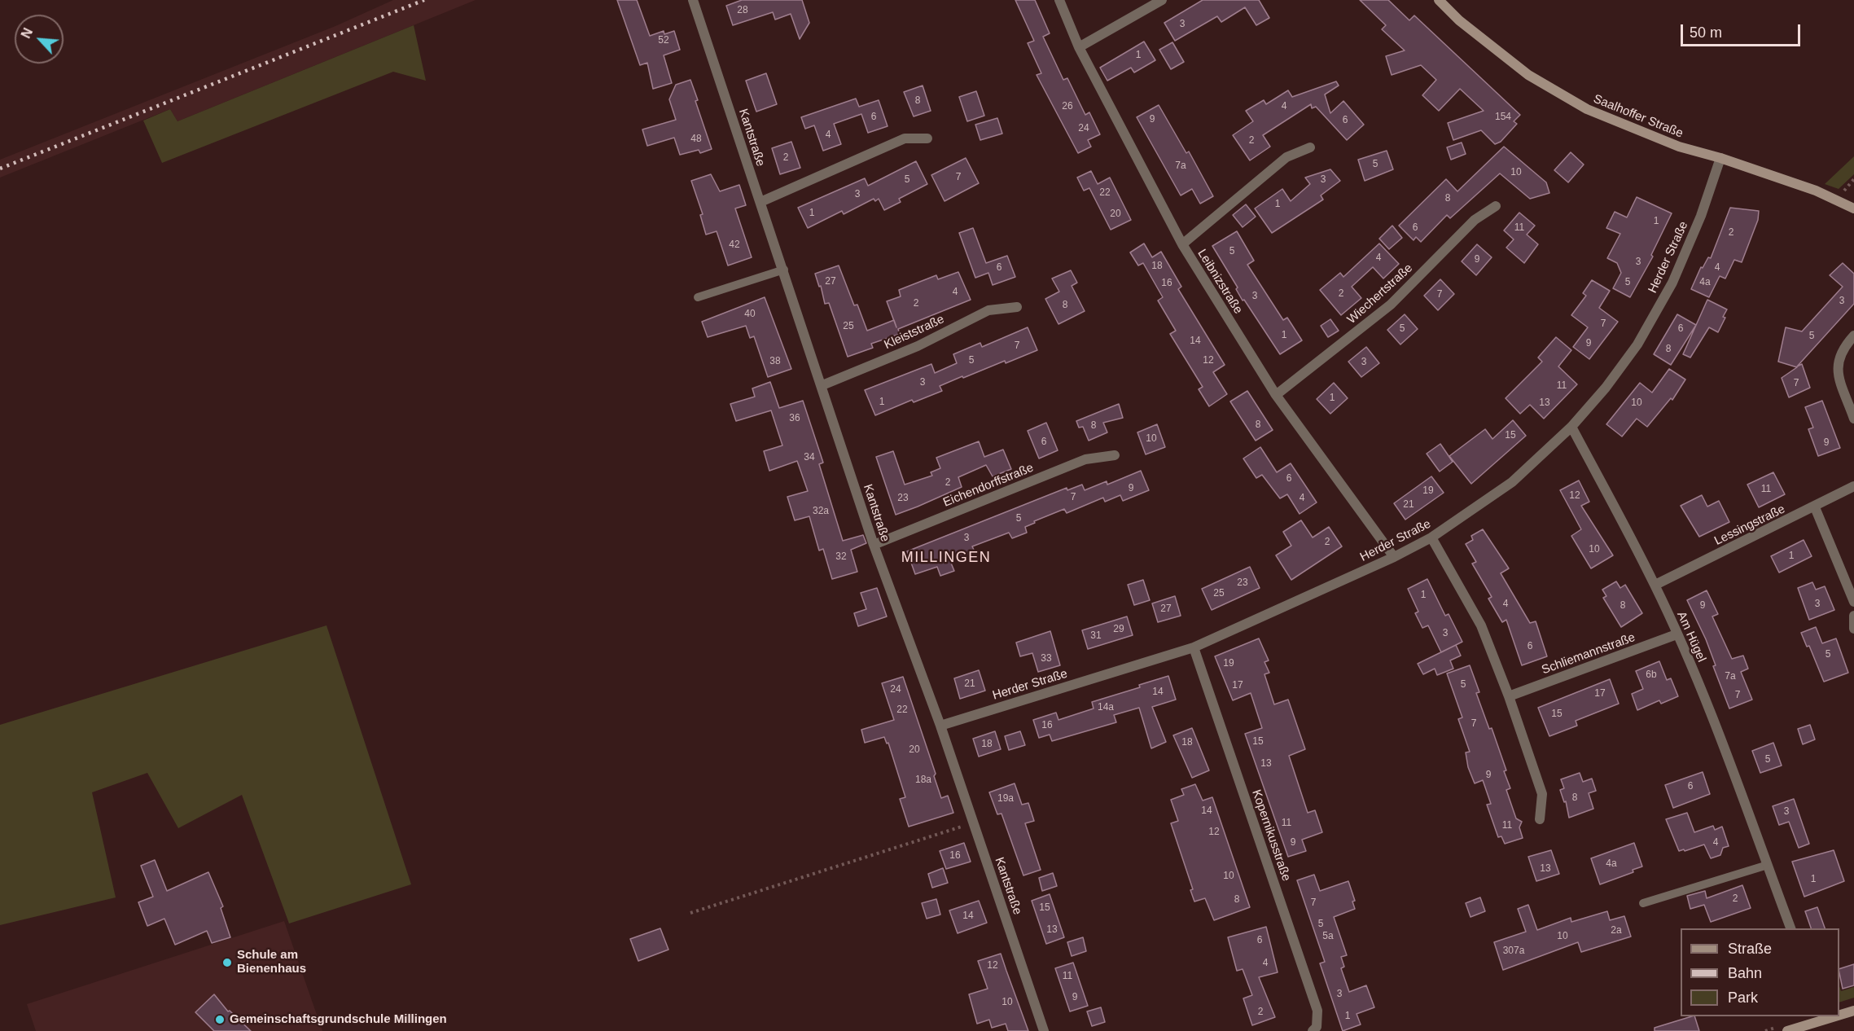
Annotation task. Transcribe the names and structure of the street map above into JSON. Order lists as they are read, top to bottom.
{
  "streets": {
    "street": [
      "Saalhoffer Straße",
      "Kantstraße",
      "Herder Straße",
      "Leibnizstraße",
      "Wiechertstraße",
      "Kleiststraße",
      "Eichendorffstraße",
      "Lessingstraße",
      "Am Hügel",
      "Schliemannstraße",
      "Kopernikusstraße"
    ]
  },
  "crossings": [
    ["Saalhoffer Straße", "Herder Straße"],
    ["Kantstraße", "Herder Straße"],
    ["Kantstraße", "Kleiststraße"],
    ["Kantstraße", "Eichendorffstraße"],
    ["Herder Straße", "Leibnizstraße"],
    ["Herder Straße", "Am Hügel"],
    ["Herder Straße", "Kopernikusstraße"],
    ["Leibnizstraße", "Wiechertstraße"],
    ["Lessingstraße", "Am Hügel"],
    ["Am Hügel", "Schliemannstraße"]
  ],
  "districts": ["MILLINGEN"],
  "places": ["Schule am Bienenhaus", "Gemeinschaftsgrundschule Millingen"],
  "house_numbers": [
    "28",
    "3",
    "52",
    "1",
    "8",
    "26",
    "4",
    "6",
    "154",
    "9",
    "6",
    "24",
    "4",
    "48",
    "2",
    "2",
    "5",
    "7a",
    "10",
    "7",
    "5",
    "3",
    "22",
    "3",
    "8",
    "1",
    "1",
    "20",
    "1",
    "6",
    "11",
    "2",
    "42",
    "5",
    "4",
    "9",
    "3",
    "18",
    "6",
    "4",
    "27",
    "5",
    "4a",
    "16",
    "4",
    "2",
    "7",
    "3",
    "3",
    "2",
    "8",
    "40",
    "7",
    "25",
    "5",
    "6",
    "1",
    "5",
    "14",
    "9",
    "7",
    "8",
    "5",
    "12",
    "38",
    "3",
    "3",
    "7",
    "11",
    "1",
    "1",
    "13",
    "10",
    "36",
    "8",
    "8",
    "15",
    "10",
    "6",
    "9",
    "34",
    "6",
    "2",
    "9",
    "11",
    "19",
    "12",
    "7",
    "23",
    "4",
    "21",
    "32a",
    "5",
    "3",
    "2",
    "10",
    "1",
    "32",
    "23",
    "25",
    "1",
    "4",
    "3",
    "8",
    "9",
    "27",
    "29",
    "3",
    "31",
    "6",
    "5",
    "33",
    "19",
    "6b",
    "7a",
    "21",
    "5",
    "17",
    "24",
    "14",
    "17",
    "7",
    "14a",
    "22",
    "15",
    "7",
    "16",
    "15",
    "18",
    "18",
    "20",
    "5",
    "13",
    "9",
    "18a",
    "6",
    "8",
    "19a",
    "14",
    "3",
    "11",
    "11",
    "12",
    "9",
    "4",
    "16",
    "4a",
    "13",
    "10",
    "1",
    "2",
    "8",
    "7",
    "15",
    "14",
    "5",
    "13",
    "2a",
    "5a",
    "10",
    "6",
    "307a",
    "4",
    "12",
    "11",
    "3",
    "9",
    "10",
    "2",
    "1"
  ],
  "legend": ["Straße", "Bahn", "Park"],
  "scale_bar": "50 m",
  "north": "top left"
}
